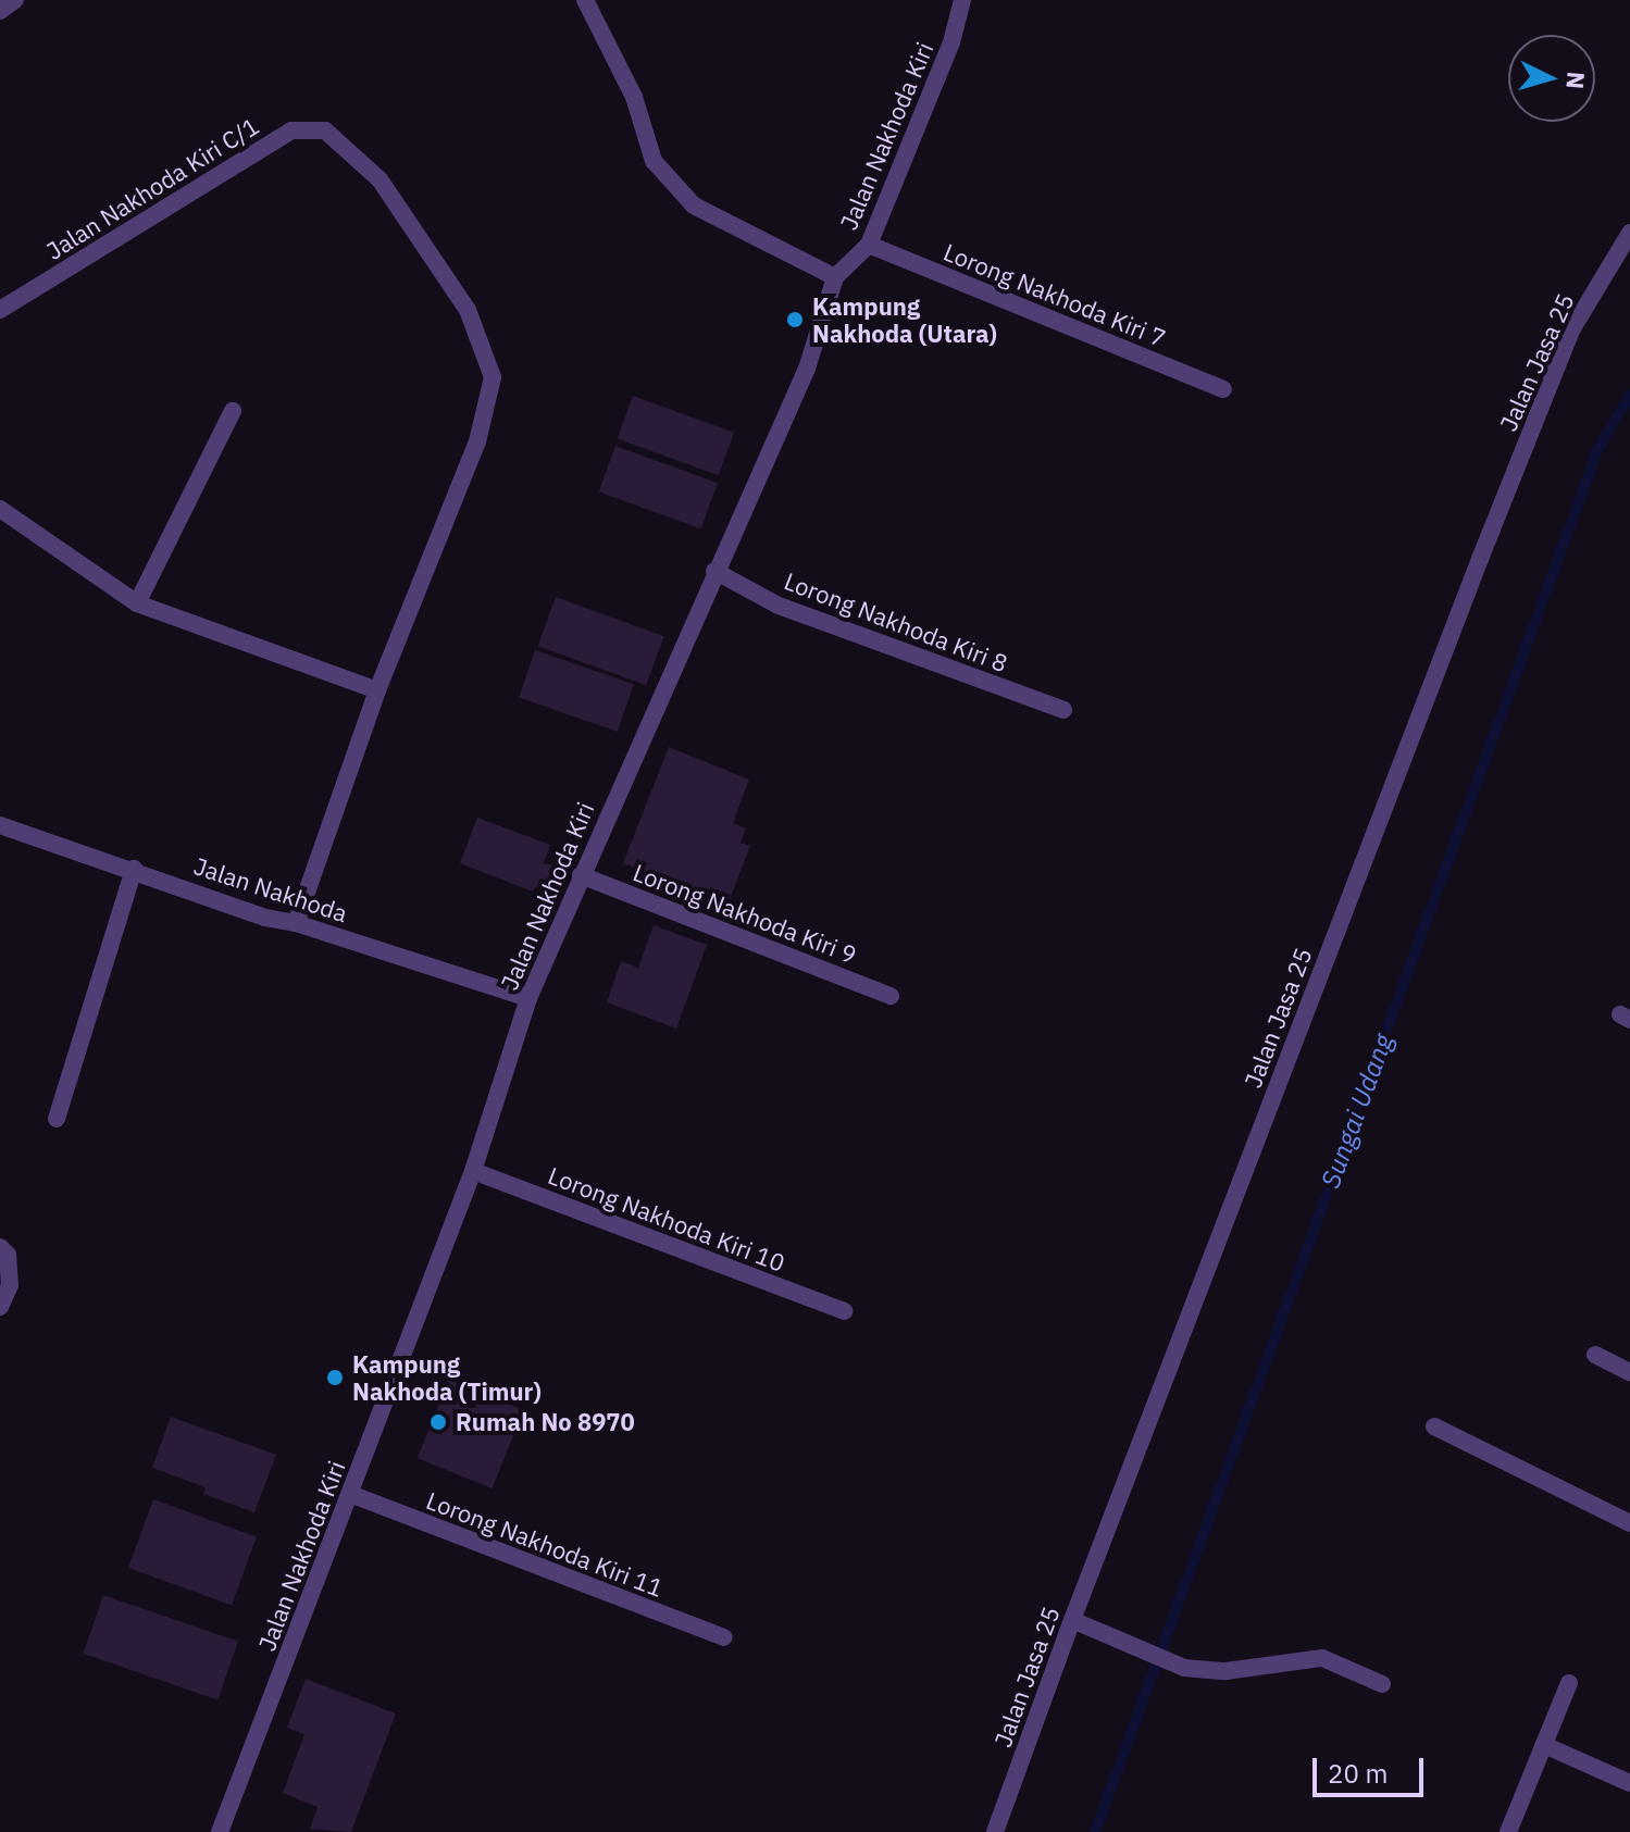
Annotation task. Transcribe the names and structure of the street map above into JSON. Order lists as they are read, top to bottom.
{
  "streets": {
    "street": [
      "Jalan Nakhoda Kiri",
      "Jalan Nakhoda Kiri C/1",
      "Lorong Nakhoda Kiri 7",
      "Jalan Jasa 25",
      "Lorong Nakhoda Kiri 8",
      "Jalan Nakhoda",
      "Lorong Nakhoda Kiri 9",
      "Lorong Nakhoda Kiri 10",
      "Lorong Nakhoda Kiri 11"
    ]
  },
  "crossings": [
    ["Jalan Nakhoda Kiri", "Lorong Nakhoda Kiri 7"],
    ["Jalan Nakhoda Kiri", "Lorong Nakhoda Kiri 8"],
    ["Jalan Nakhoda Kiri", "Jalan Nakhoda"],
    ["Jalan Nakhoda Kiri", "Lorong Nakhoda Kiri 9"],
    ["Jalan Nakhoda Kiri", "Lorong Nakhoda Kiri 10"],
    ["Jalan Nakhoda Kiri", "Lorong Nakhoda Kiri 11"],
    ["Jalan Nakhoda Kiri C/1", "Jalan Nakhoda"]
  ],
  "water": ["Sungai Udang"],
  "places": ["Kampung Nakhoda (Utara)", "Kampung Nakhoda (Timur)", "Rumah No 8970"],
  "scale_bar": "20 m",
  "north": "right"
}
